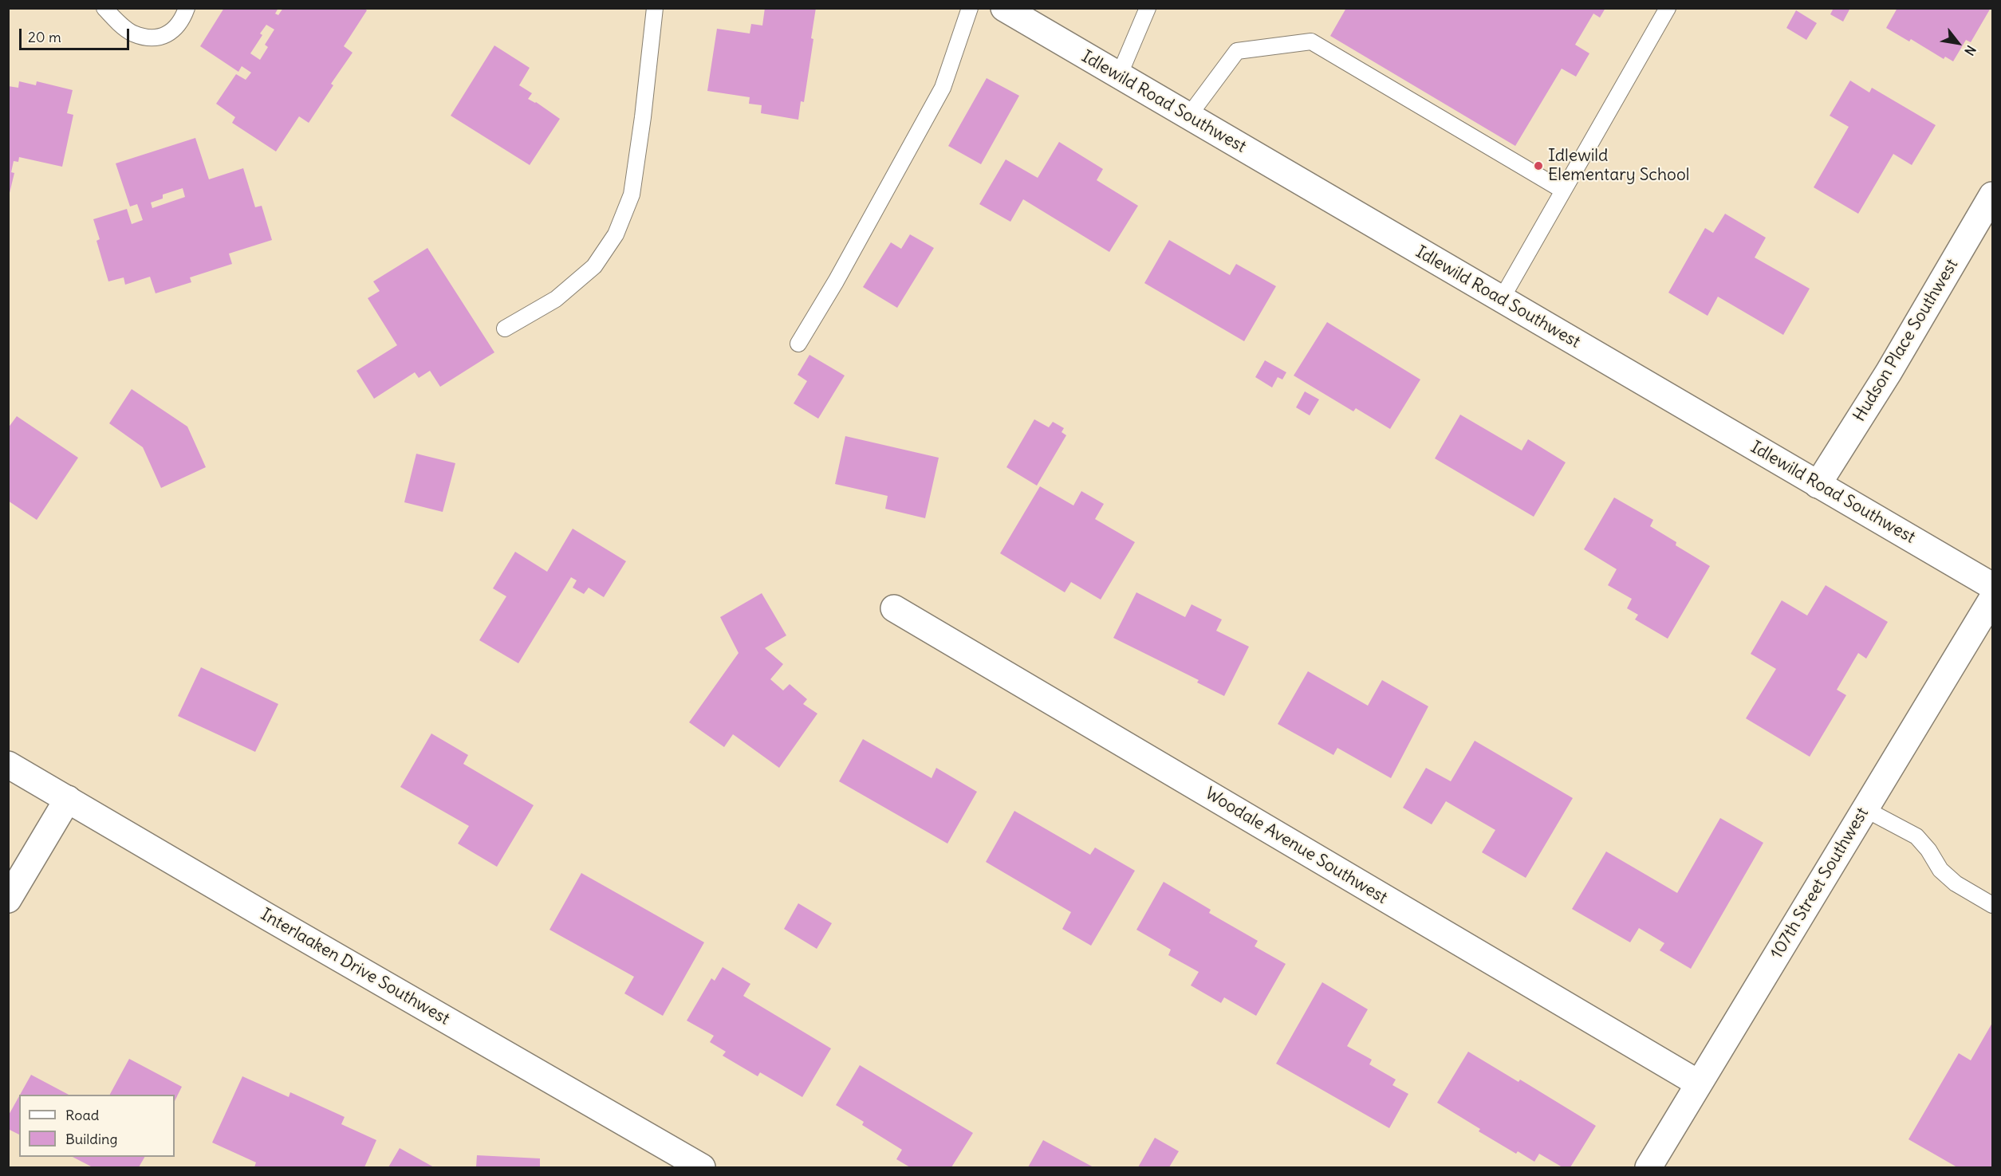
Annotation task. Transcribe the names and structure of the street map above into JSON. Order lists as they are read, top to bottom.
{
  "streets": {
    "street": [
      "Idlewild Road Southwest",
      "Hudson Place Southwest",
      "Woodale Avenue Southwest",
      "107th Street Southwest",
      "Interlaaken Drive Southwest"
    ]
  },
  "crossings": [
    ["Idlewild Road Southwest", "Hudson Place Southwest"],
    ["Woodale Avenue Southwest", "107th Street Southwest"]
  ],
  "places": ["Idlewild Elementary School"],
  "legend": ["Road", "Building"],
  "scale_bar": "20 m",
  "north": "bottom right"
}
